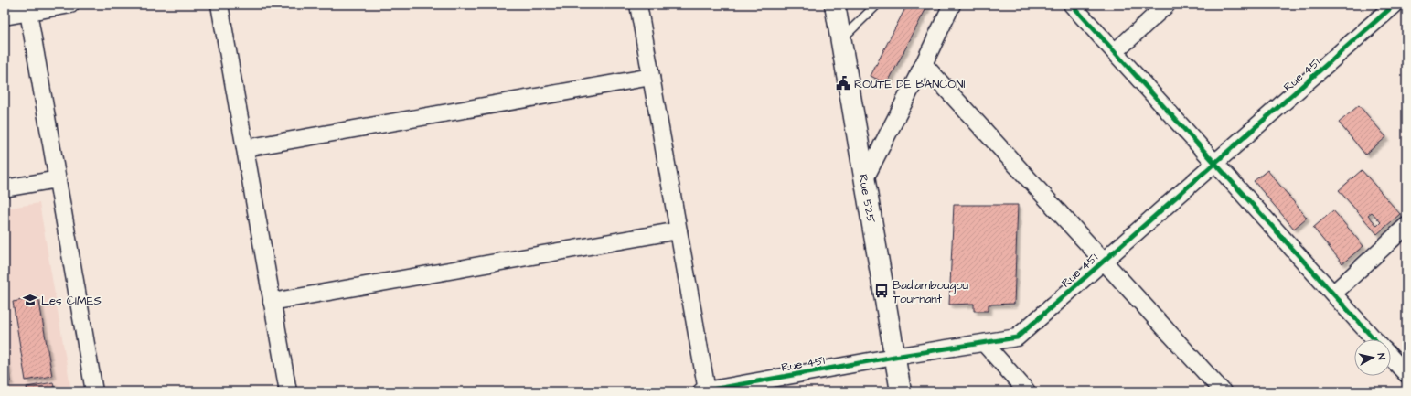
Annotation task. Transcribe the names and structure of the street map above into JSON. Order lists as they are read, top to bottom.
{
  "streets": {
    "main road": ["Rue 525"],
    "street": ["Rue 451"]
  },
  "crossings": [
    ["Rue 451", "Rue 525"]
  ],
  "places": {
    "public building": ["ROUTE DE BANCONI"],
    "bus stop": ["Badiambougou Tournant"],
    "school or university": ["Les CIMES"]
  },
  "north": "right"
}
